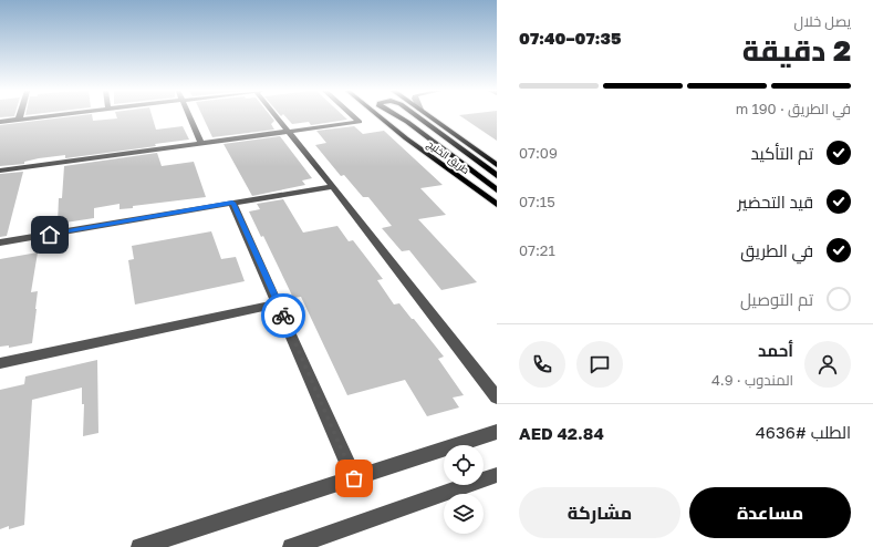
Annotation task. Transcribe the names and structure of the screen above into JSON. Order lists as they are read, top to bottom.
{
  "streets": {
    "main road": ["طريق الخليج"]
  },
  "page": {
    "heading": ["2 دقيقة", "يصل خلال", "07:35–07:40"],
    "panel": [
      "أحمد",
      "المندوب · 4.9",
      "الطلب #4636",
      "AED 42.84"
    ],
    "bar": "في الطريق · 190 m",
    "list": [
      ["تم التأكيد", "07:09"],
      ["قيد التحضير", "07:15"],
      ["في الطريق", "07:21"],
      "تم التوصيل"
    ],
    "buttons": ["مساعدة", "مشاركة"]
  }
}
